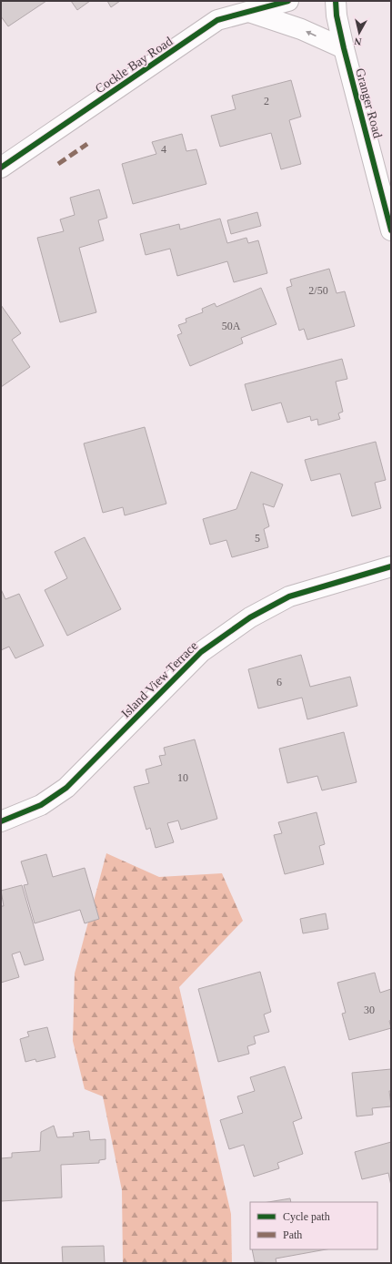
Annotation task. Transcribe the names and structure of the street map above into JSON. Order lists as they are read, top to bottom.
{
  "streets": {
    "street": ["Cockle Bay Road", "Granger Road", "Island View Terrace"]
  },
  "house_numbers": [
    "2",
    "4",
    "2/50",
    "50A",
    "5",
    "6",
    "10",
    "30"
  ],
  "legend": ["Cycle path", "Path"],
  "north": "bottom"
}
